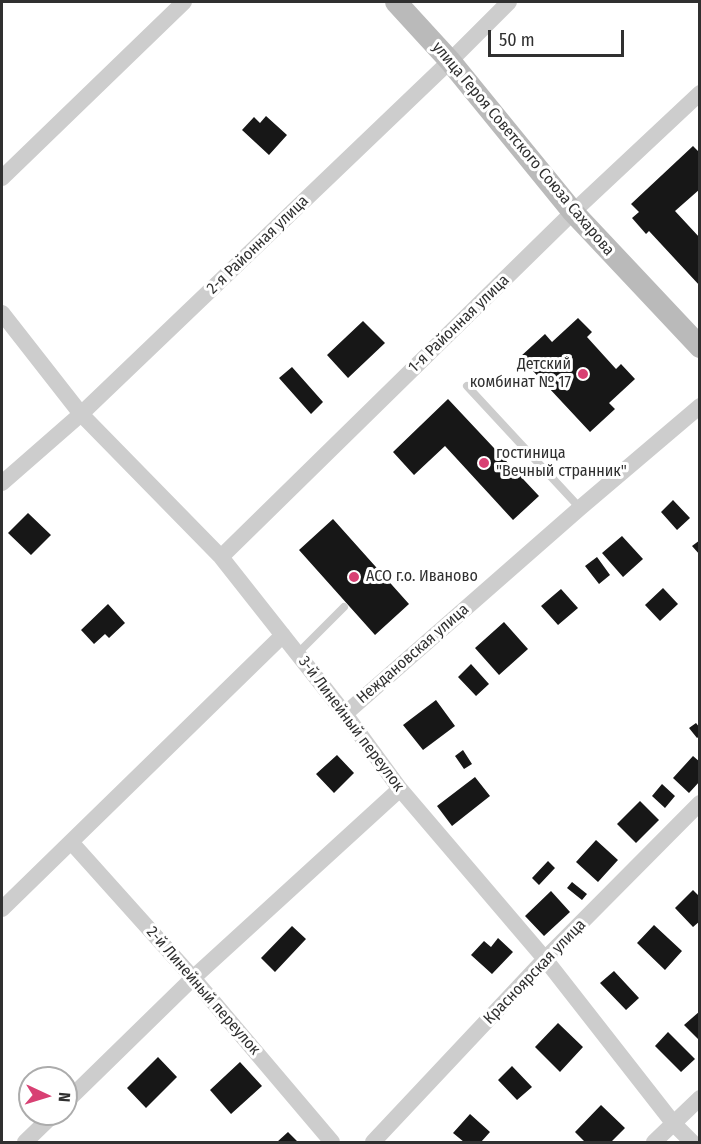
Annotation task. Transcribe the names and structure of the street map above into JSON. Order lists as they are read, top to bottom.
{
  "streets": {
    "street": [
      "улица Героя Советского Союза Сахарова",
      "2-я Районная улица",
      "1-я Районная улица",
      "Неждановская улица",
      "3-й Линейный переулок",
      "Красноярская улица",
      "2-й Линейный переулок"
    ]
  },
  "crossings": [
    ["улица Героя Советского Союза Сахарова", "2-я Районная улица"],
    ["улица Героя Советского Союза Сахарова", "1-я Районная улица"],
    ["2-я Районная улица", "3-й Линейный переулок"],
    ["1-я Районная улица", "3-й Линейный переулок"],
    ["Неждановская улица", "3-й Линейный переулок"],
    ["3-й Линейный переулок", "Красноярская улица"]
  ],
  "places": ["Детский комбинат № 17", "гостиница \"Вечный странник\"", "АСО г.о. Иваново"],
  "scale_bar": "50 m",
  "north": "right"
}
